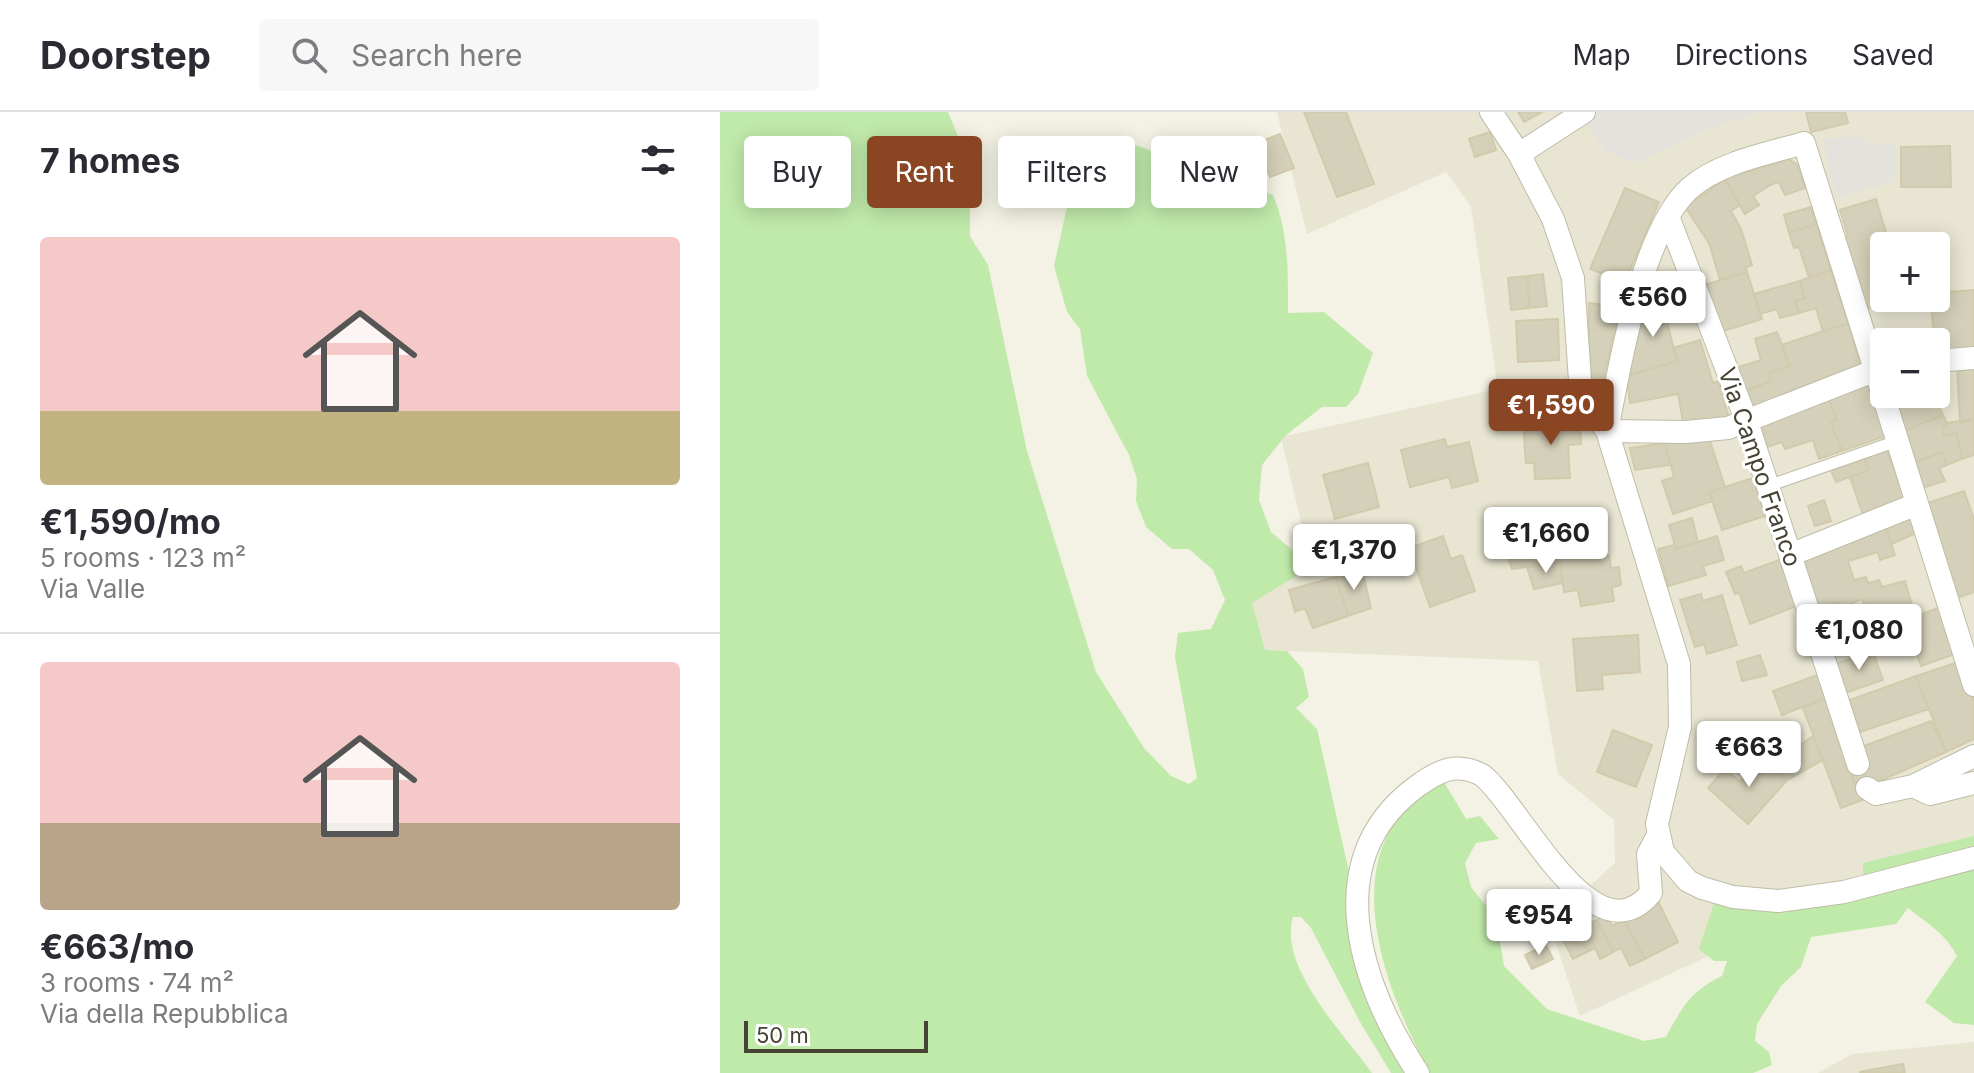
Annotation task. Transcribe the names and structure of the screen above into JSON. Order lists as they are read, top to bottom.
{
  "streets": {
    "street": ["Via Campo Franco"]
  },
  "scale_bar": "50 m",
  "page": {
    "header": "Doorstep",
    "search": "Search here",
    "nav": ["Map", "Directions", "Saved"],
    "heading": "7 homes",
    "chip": [
      "Buy",
      "Rent",
      "Filters",
      "New"
    ],
    "list": [
      {
        "name": "€1,590/mo",
        "note": "5 rooms · 123 m² · Via Valle"
      },
      {
        "name": "€663/mo",
        "note": "3 rooms · 74 m² · Via della Repubblica"
      }
    ],
    "map_buttons": ["+", "−"],
    "price": [
      "€560",
      "€1,590",
      "€1,660",
      "€1,370",
      "€1,080",
      "€663",
      "€954"
    ],
    "scale": "50 m"
  }
}
